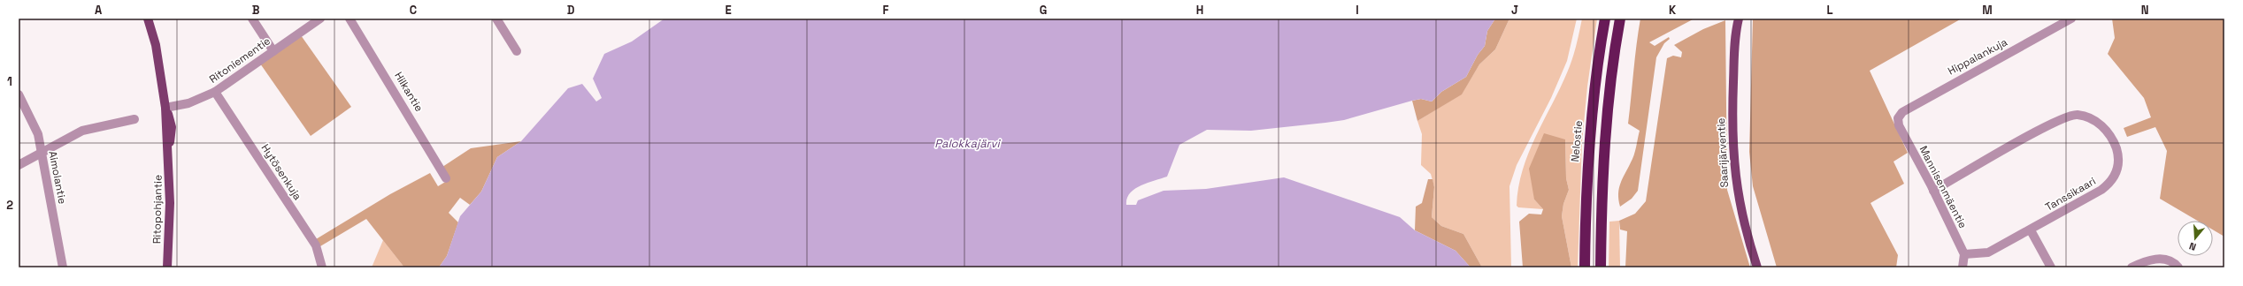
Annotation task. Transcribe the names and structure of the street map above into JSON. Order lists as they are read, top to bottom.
{
  "streets": {
    "highway": ["Nelostie"],
    "main road": ["Saarijärventie", "Ritopohjantie"],
    "street": [
      "Hippalankuja",
      "Ritoniementie",
      "Hilkantie",
      "Hytösenkuja",
      "Aimolantie",
      "Mannisenmäentie",
      "Tanssikaari"
    ]
  },
  "crossings": [
    ["Hippalankuja", "Mannisenmäentie"],
    ["Ritoniementie", "Hytösenkuja"],
    ["Ritoniementie", "Ritopohjantie"],
    ["Mannisenmäentie", "Tanssikaari"]
  ],
  "water": ["Palokkajärvi"],
  "north": "bottom",
  "grid": {
    "columns": [
      "A",
      "B",
      "C",
      "D",
      "E",
      "F",
      "G",
      "H",
      "I",
      "J",
      "K",
      "L",
      "M",
      "N"
    ],
    "rows": ["1", "2"]
  }
}
